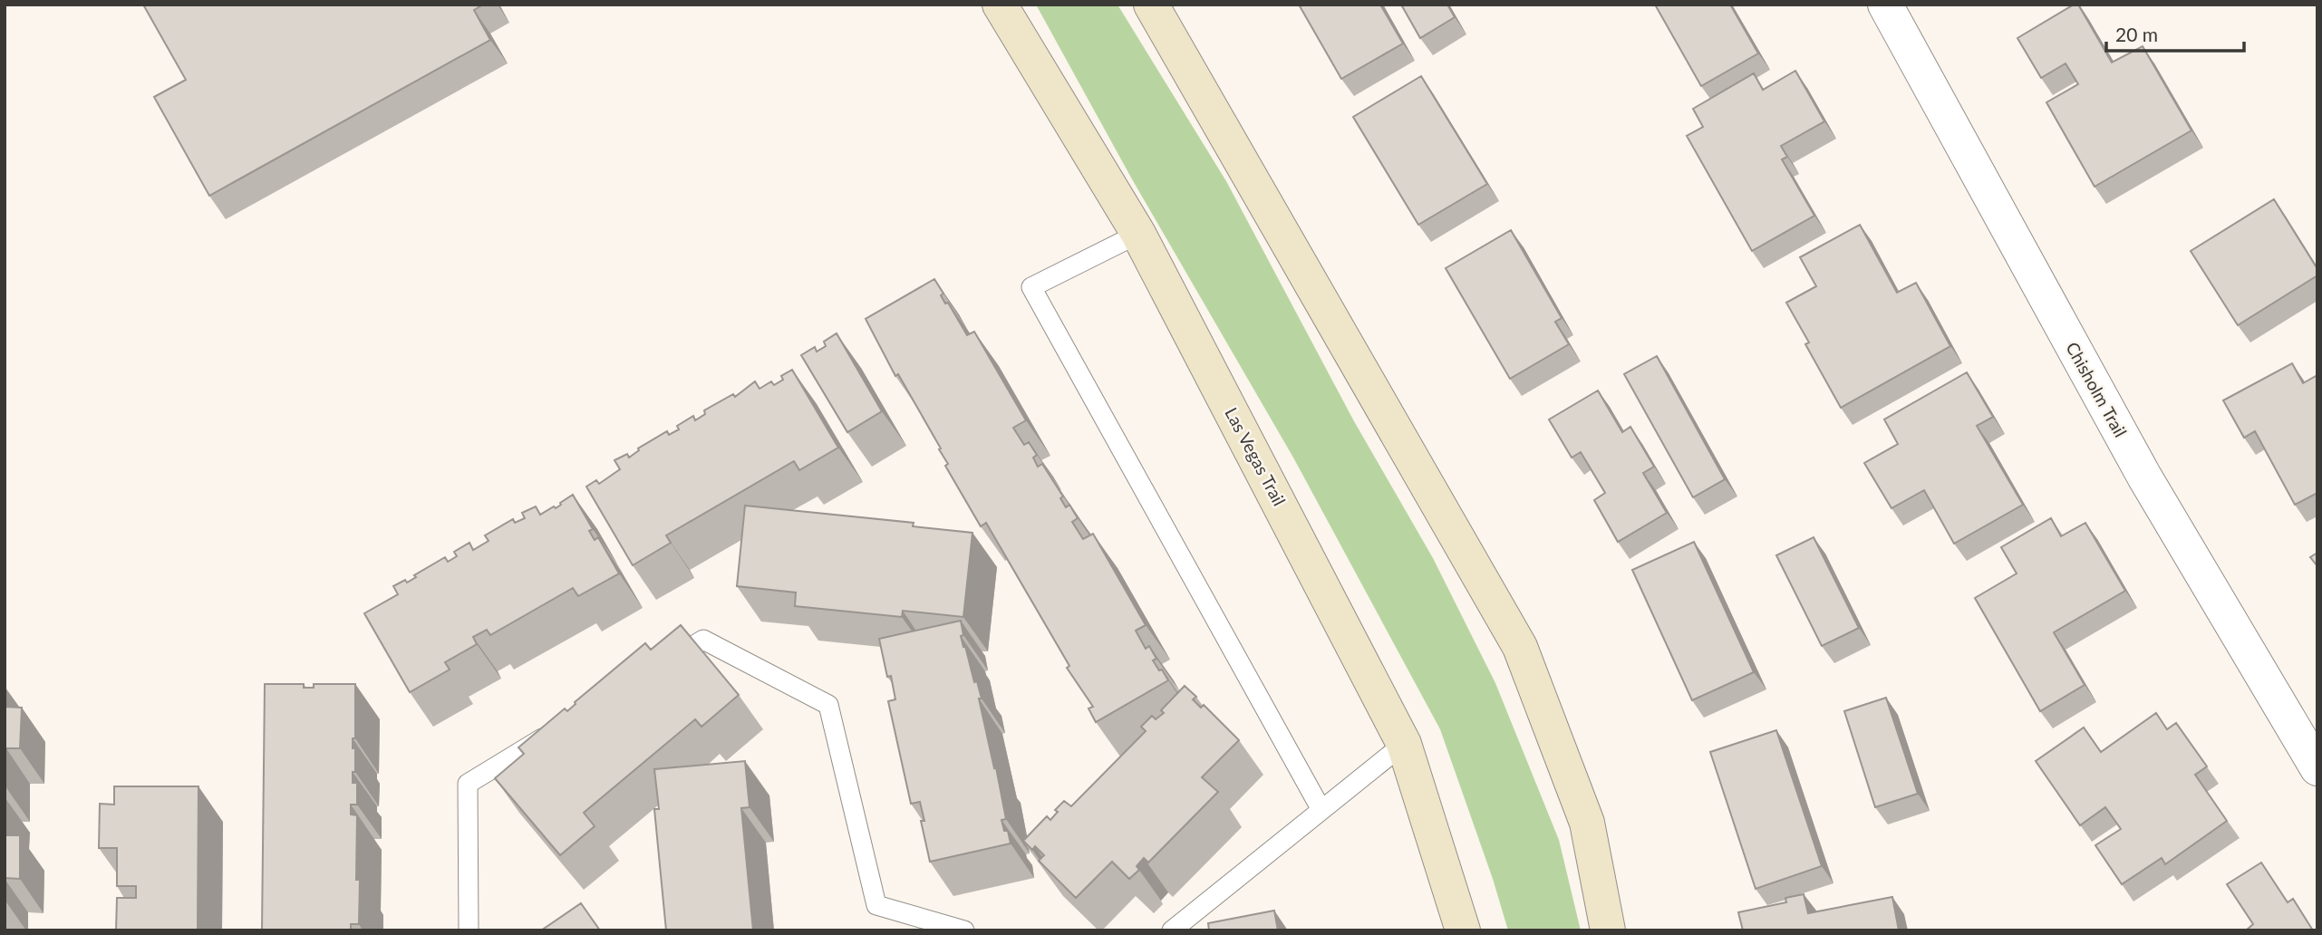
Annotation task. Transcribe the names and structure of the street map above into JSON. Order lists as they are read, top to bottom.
{
  "streets": {
    "main road": ["Las Vegas Trail"],
    "street": ["Chisholm Trail"]
  },
  "scale_bar": "20 m"
}
